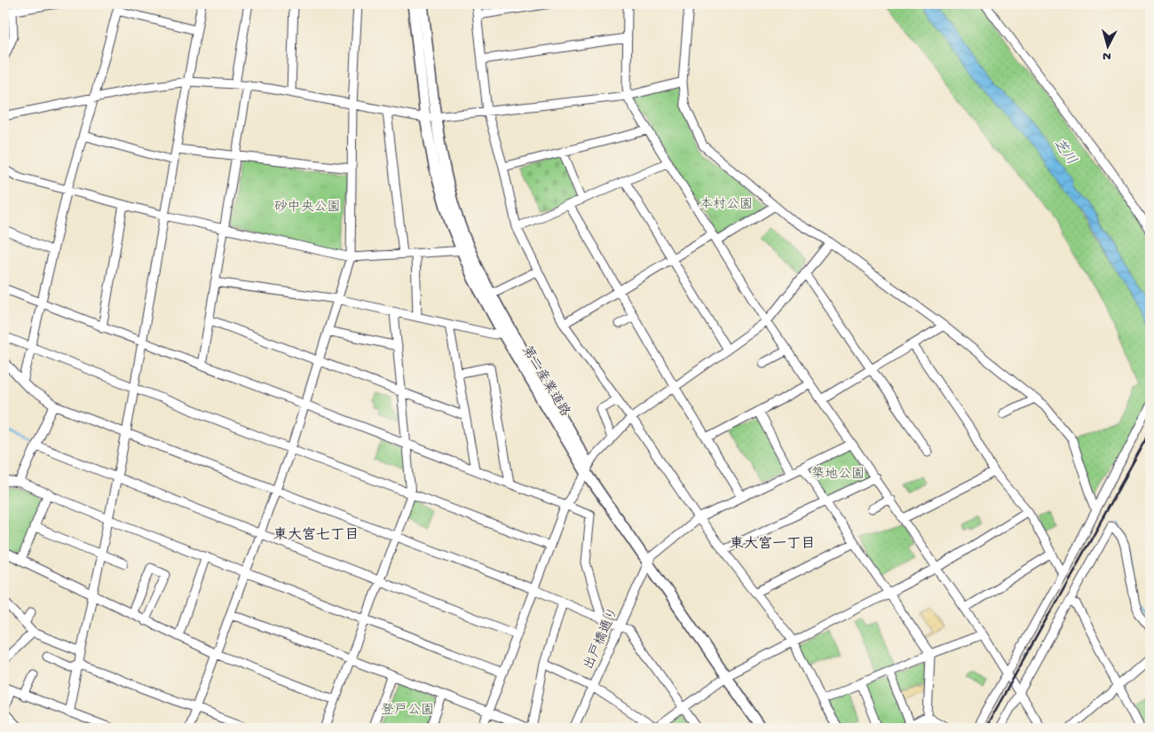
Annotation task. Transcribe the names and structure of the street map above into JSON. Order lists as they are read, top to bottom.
{
  "streets": {
    "main road": ["第二産業道路"],
    "street": ["出戸橋通り"]
  },
  "crossings": [
    ["第二産業道路", "出戸橋通り"]
  ],
  "districts": ["東大宮七丁目", "東大宮一丁目"],
  "water": ["芝川"],
  "parks": [
    "本村公園",
    "砂中央公園",
    "築地公園",
    "登戸公園"
  ],
  "north": "bottom"
}
